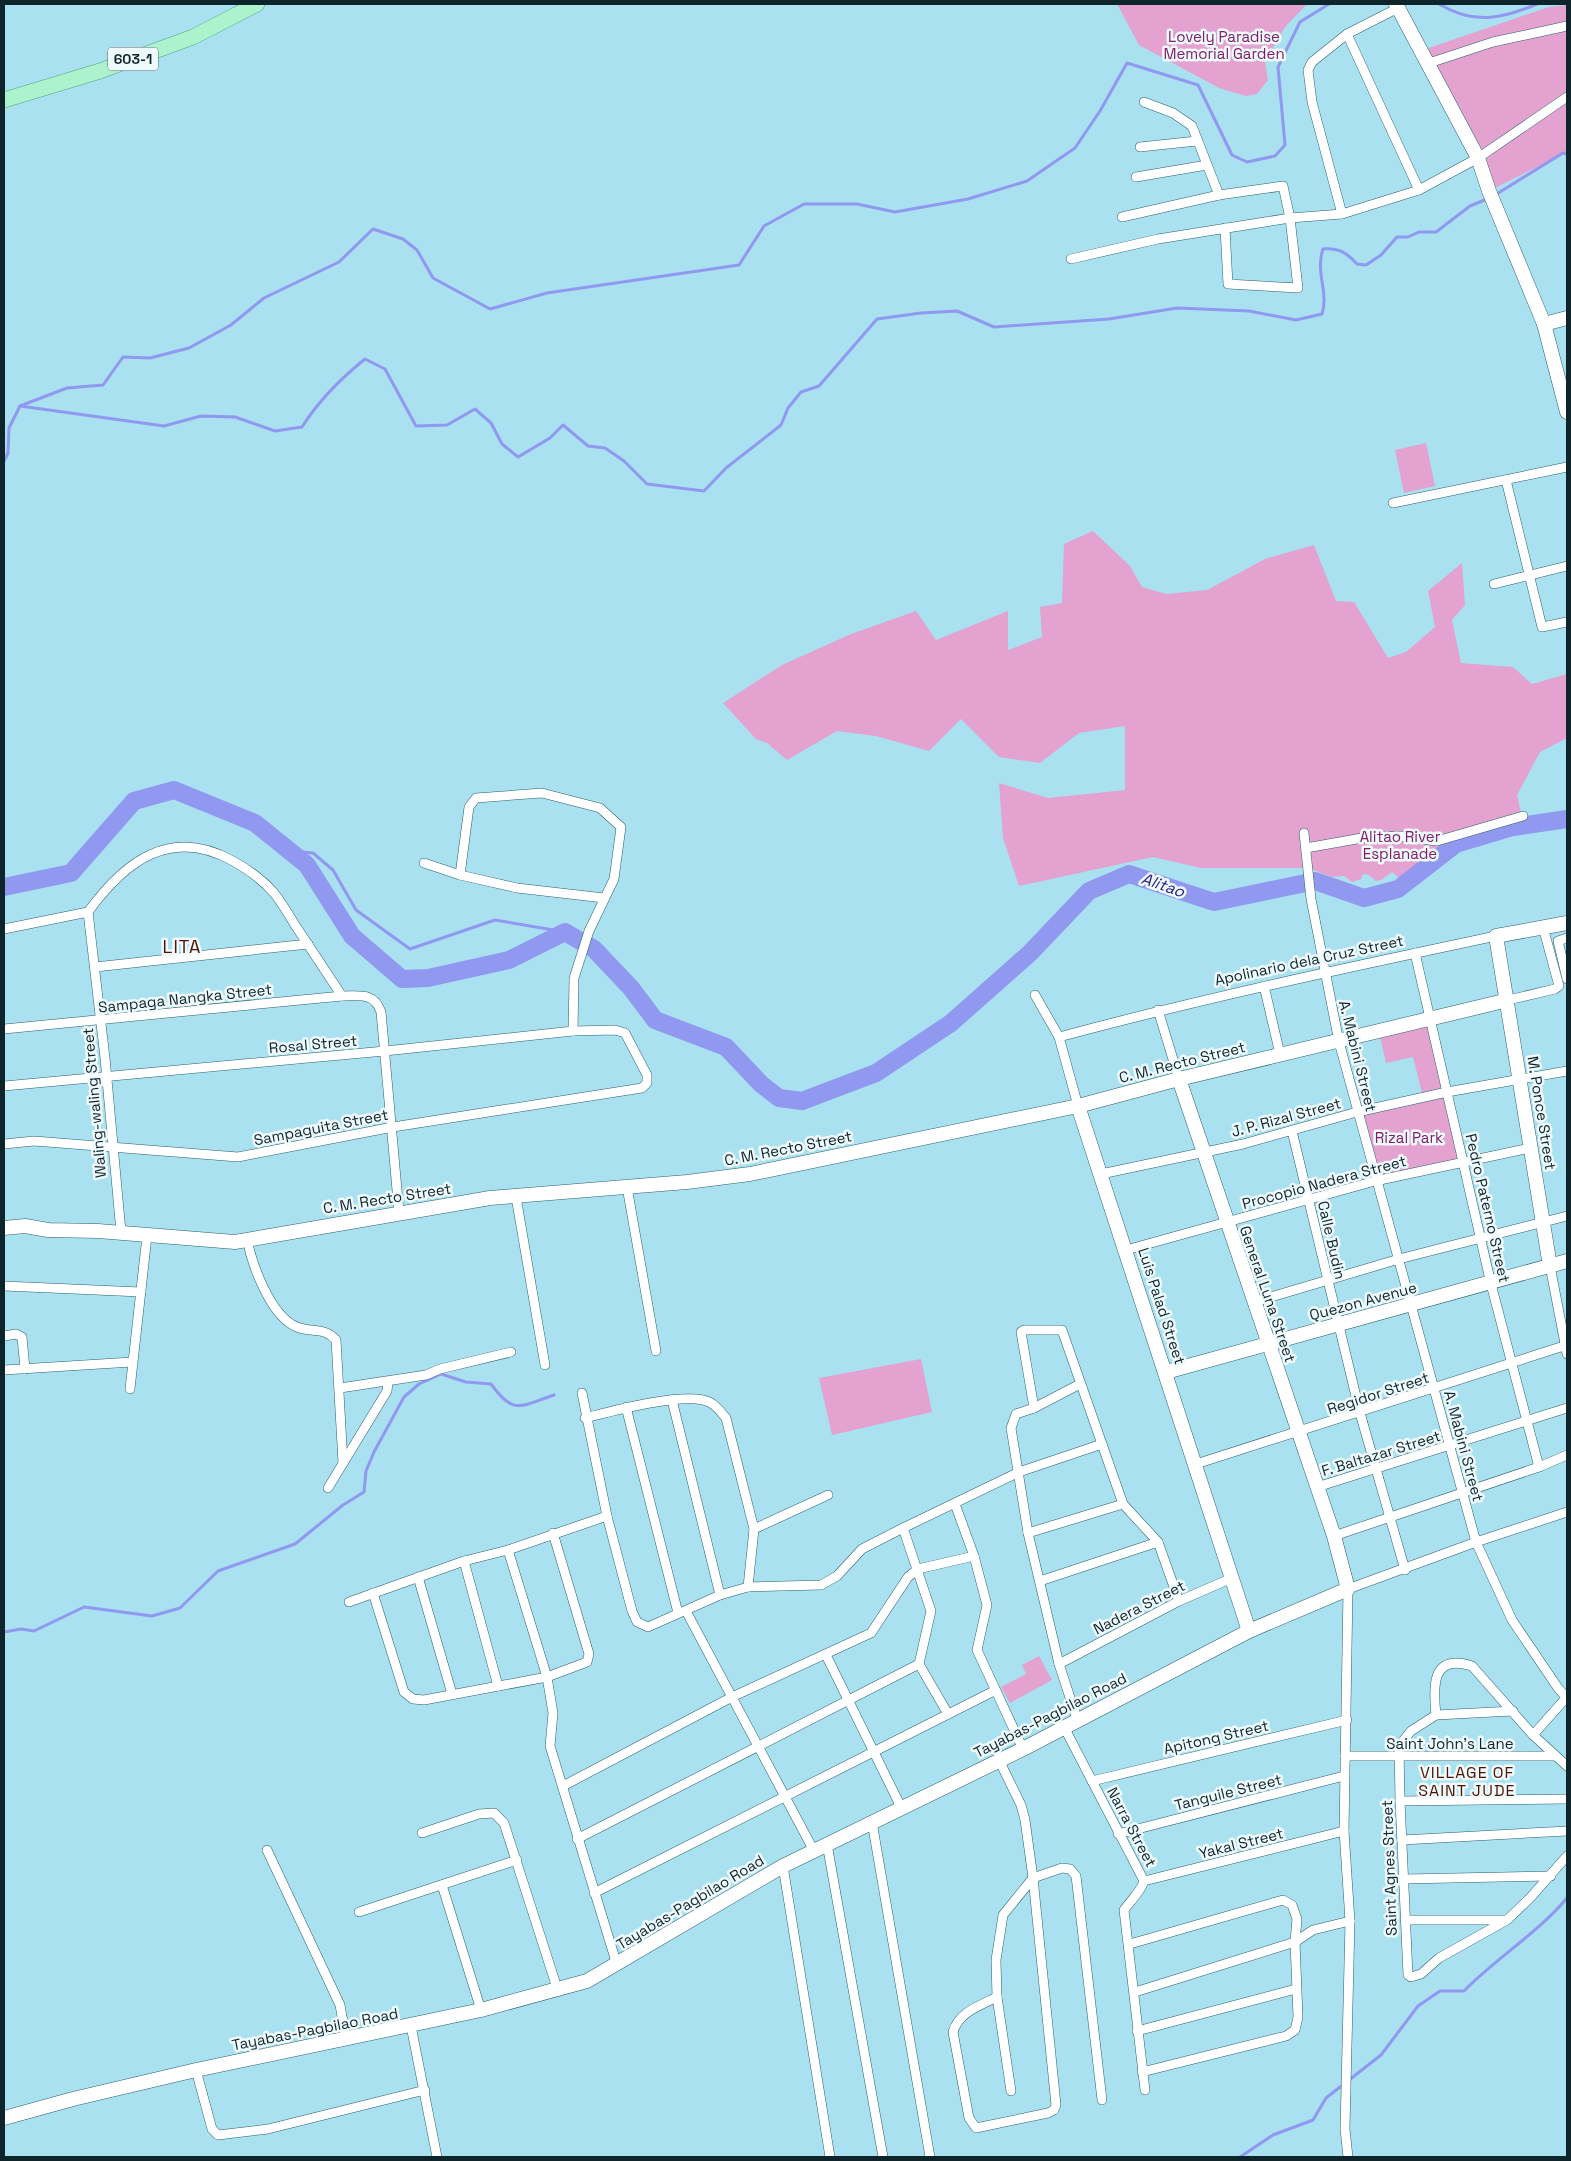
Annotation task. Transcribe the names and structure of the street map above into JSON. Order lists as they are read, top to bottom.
{
  "streets": {
    "main road": [
      "603-1",
      "Apolinario dela Cruz Street",
      "C. M. Recto Street",
      "M. Ponce Street",
      "General Luna Street",
      "Quezon Avenue",
      "Luis Palad Street",
      "Tayabas-Pagbilao Road"
    ],
    "street": [
      "Sampaga Nangka Street",
      "Rosal Street",
      "A. Mabini Street",
      "Waling-waling Street",
      "J. P. Rizal Street",
      "Sampaguita Street",
      "Procopio Nadera Street",
      "Pedro Paterno Street",
      "Calle Budin",
      "Regidor Street",
      "F. Baltazar Street",
      "Nadera Street",
      "Apitong Street",
      "Saint John's Lane",
      "Tanguile Street",
      "Narra Street",
      "Yakal Street",
      "Saint Agnes Street"
    ]
  },
  "crossings": [
    ["Apolinario dela Cruz Street", "A. Mabini Street"],
    ["Apolinario dela Cruz Street", "M. Ponce Street"],
    ["Apolinario dela Cruz Street", "Pedro Paterno Street"],
    ["Apolinario dela Cruz Street", "General Luna Street"],
    ["Apolinario dela Cruz Street", "Luis Palad Street"],
    ["Sampaga Nangka Street", "Rosal Street"],
    ["Sampaga Nangka Street", "Waling-waling Street"],
    ["Rosal Street", "Waling-waling Street"],
    ["Rosal Street", "Sampaguita Street"],
    ["A. Mabini Street", "C. M. Recto Street"],
    ["A. Mabini Street", "J. P. Rizal Street"],
    ["A. Mabini Street", "Procopio Nadera Street"],
    ["A. Mabini Street", "Quezon Avenue"],
    ["A. Mabini Street", "Regidor Street"],
    ["A. Mabini Street", "F. Baltazar Street"],
    ["C. M. Recto Street", "Waling-waling Street"],
    ["C. M. Recto Street", "M. Ponce Street"],
    ["C. M. Recto Street", "Pedro Paterno Street"],
    ["C. M. Recto Street", "General Luna Street"],
    ["C. M. Recto Street", "Luis Palad Street"],
    ["Waling-waling Street", "Sampaguita Street"],
    ["M. Ponce Street", "J. P. Rizal Street"],
    ["M. Ponce Street", "Procopio Nadera Street"],
    ["M. Ponce Street", "Quezon Avenue"],
    ["M. Ponce Street", "Regidor Street"],
    ["J. P. Rizal Street", "Pedro Paterno Street"],
    ["J. P. Rizal Street", "Calle Budin"],
    ["J. P. Rizal Street", "General Luna Street"],
    ["J. P. Rizal Street", "Luis Palad Street"],
    ["Procopio Nadera Street", "Pedro Paterno Street"],
    ["Procopio Nadera Street", "Calle Budin"],
    ["Procopio Nadera Street", "General Luna Street"],
    ["Procopio Nadera Street", "Luis Palad Street"],
    ["Pedro Paterno Street", "Quezon Avenue"],
    ["Pedro Paterno Street", "Regidor Street"],
    ["Pedro Paterno Street", "F. Baltazar Street"],
    ["Calle Budin", "Quezon Avenue"],
    ["Calle Budin", "Regidor Street"],
    ["Calle Budin", "F. Baltazar Street"],
    ["General Luna Street", "Quezon Avenue"],
    ["General Luna Street", "Regidor Street"],
    ["General Luna Street", "F. Baltazar Street"],
    ["General Luna Street", "Tayabas-Pagbilao Road"],
    ["Quezon Avenue", "Luis Palad Street"],
    ["Luis Palad Street", "Regidor Street"],
    ["Luis Palad Street", "Nadera Street"],
    ["Luis Palad Street", "Tayabas-Pagbilao Road"],
    ["Tayabas-Pagbilao Road", "Narra Street"],
    ["Apitong Street", "Narra Street"],
    ["Saint John's Lane", "Saint Agnes Street"],
    ["Tanguile Street", "Narra Street"],
    ["Narra Street", "Yakal Street"]
  ],
  "districts": ["LITA", "VILLAGE OF SAINT JUDE"],
  "water": ["Alitao"],
  "parks": ["Lovely Paradise Memorial Garden", "Alitao River Esplanade", "Rizal Park"]
}
